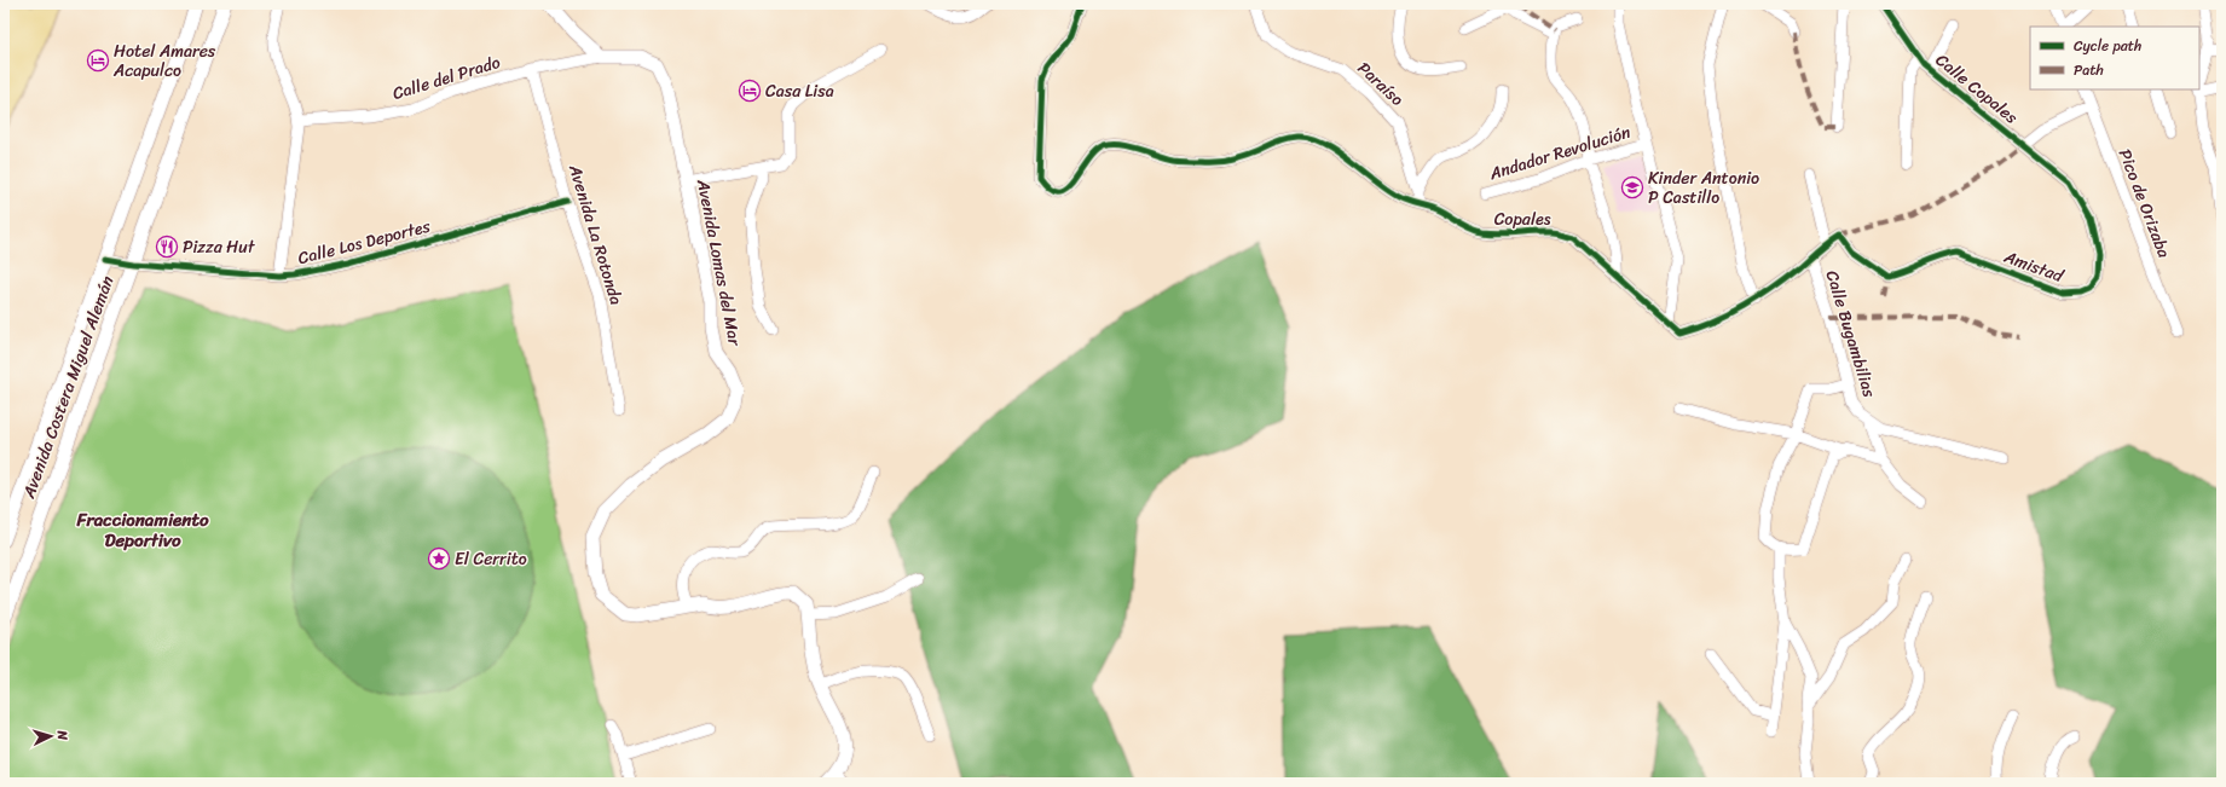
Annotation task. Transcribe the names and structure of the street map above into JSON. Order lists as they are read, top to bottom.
{
  "streets": {
    "main road": ["Avenida Lomas del Mar", "Avenida Costera Miguel Alemán"],
    "street": [
      "Calle del Prado",
      "Paraíso",
      "Calle Copales",
      "Andador Revolución",
      "Pico de Orizaba",
      "Copales",
      "Avenida La Rotonda",
      "Calle Los Deportes",
      "Amistad",
      "Calle Bugambilias"
    ]
  },
  "crossings": [
    ["Calle del Prado", "Avenida La Rotonda"],
    ["Calle del Prado", "Avenida Lomas del Mar"],
    ["Paraíso", "Copales"],
    ["Calle Copales", "Amistad"],
    ["Avenida La Rotonda", "Calle Los Deportes"],
    ["Calle Los Deportes", "Avenida Costera Miguel Alemán"]
  ],
  "districts": ["Fraccionamiento Deportivo"],
  "places": {
    "hotel": ["Hotel Amares Acapulco", "Casa Lisa"],
    "school or university": ["Kinder Antonio P Castillo"],
    "restaurant": ["Pizza Hut"],
    "place": ["El Cerrito"]
  },
  "legend": ["Cycle path", "Path"],
  "north": "right"
}
